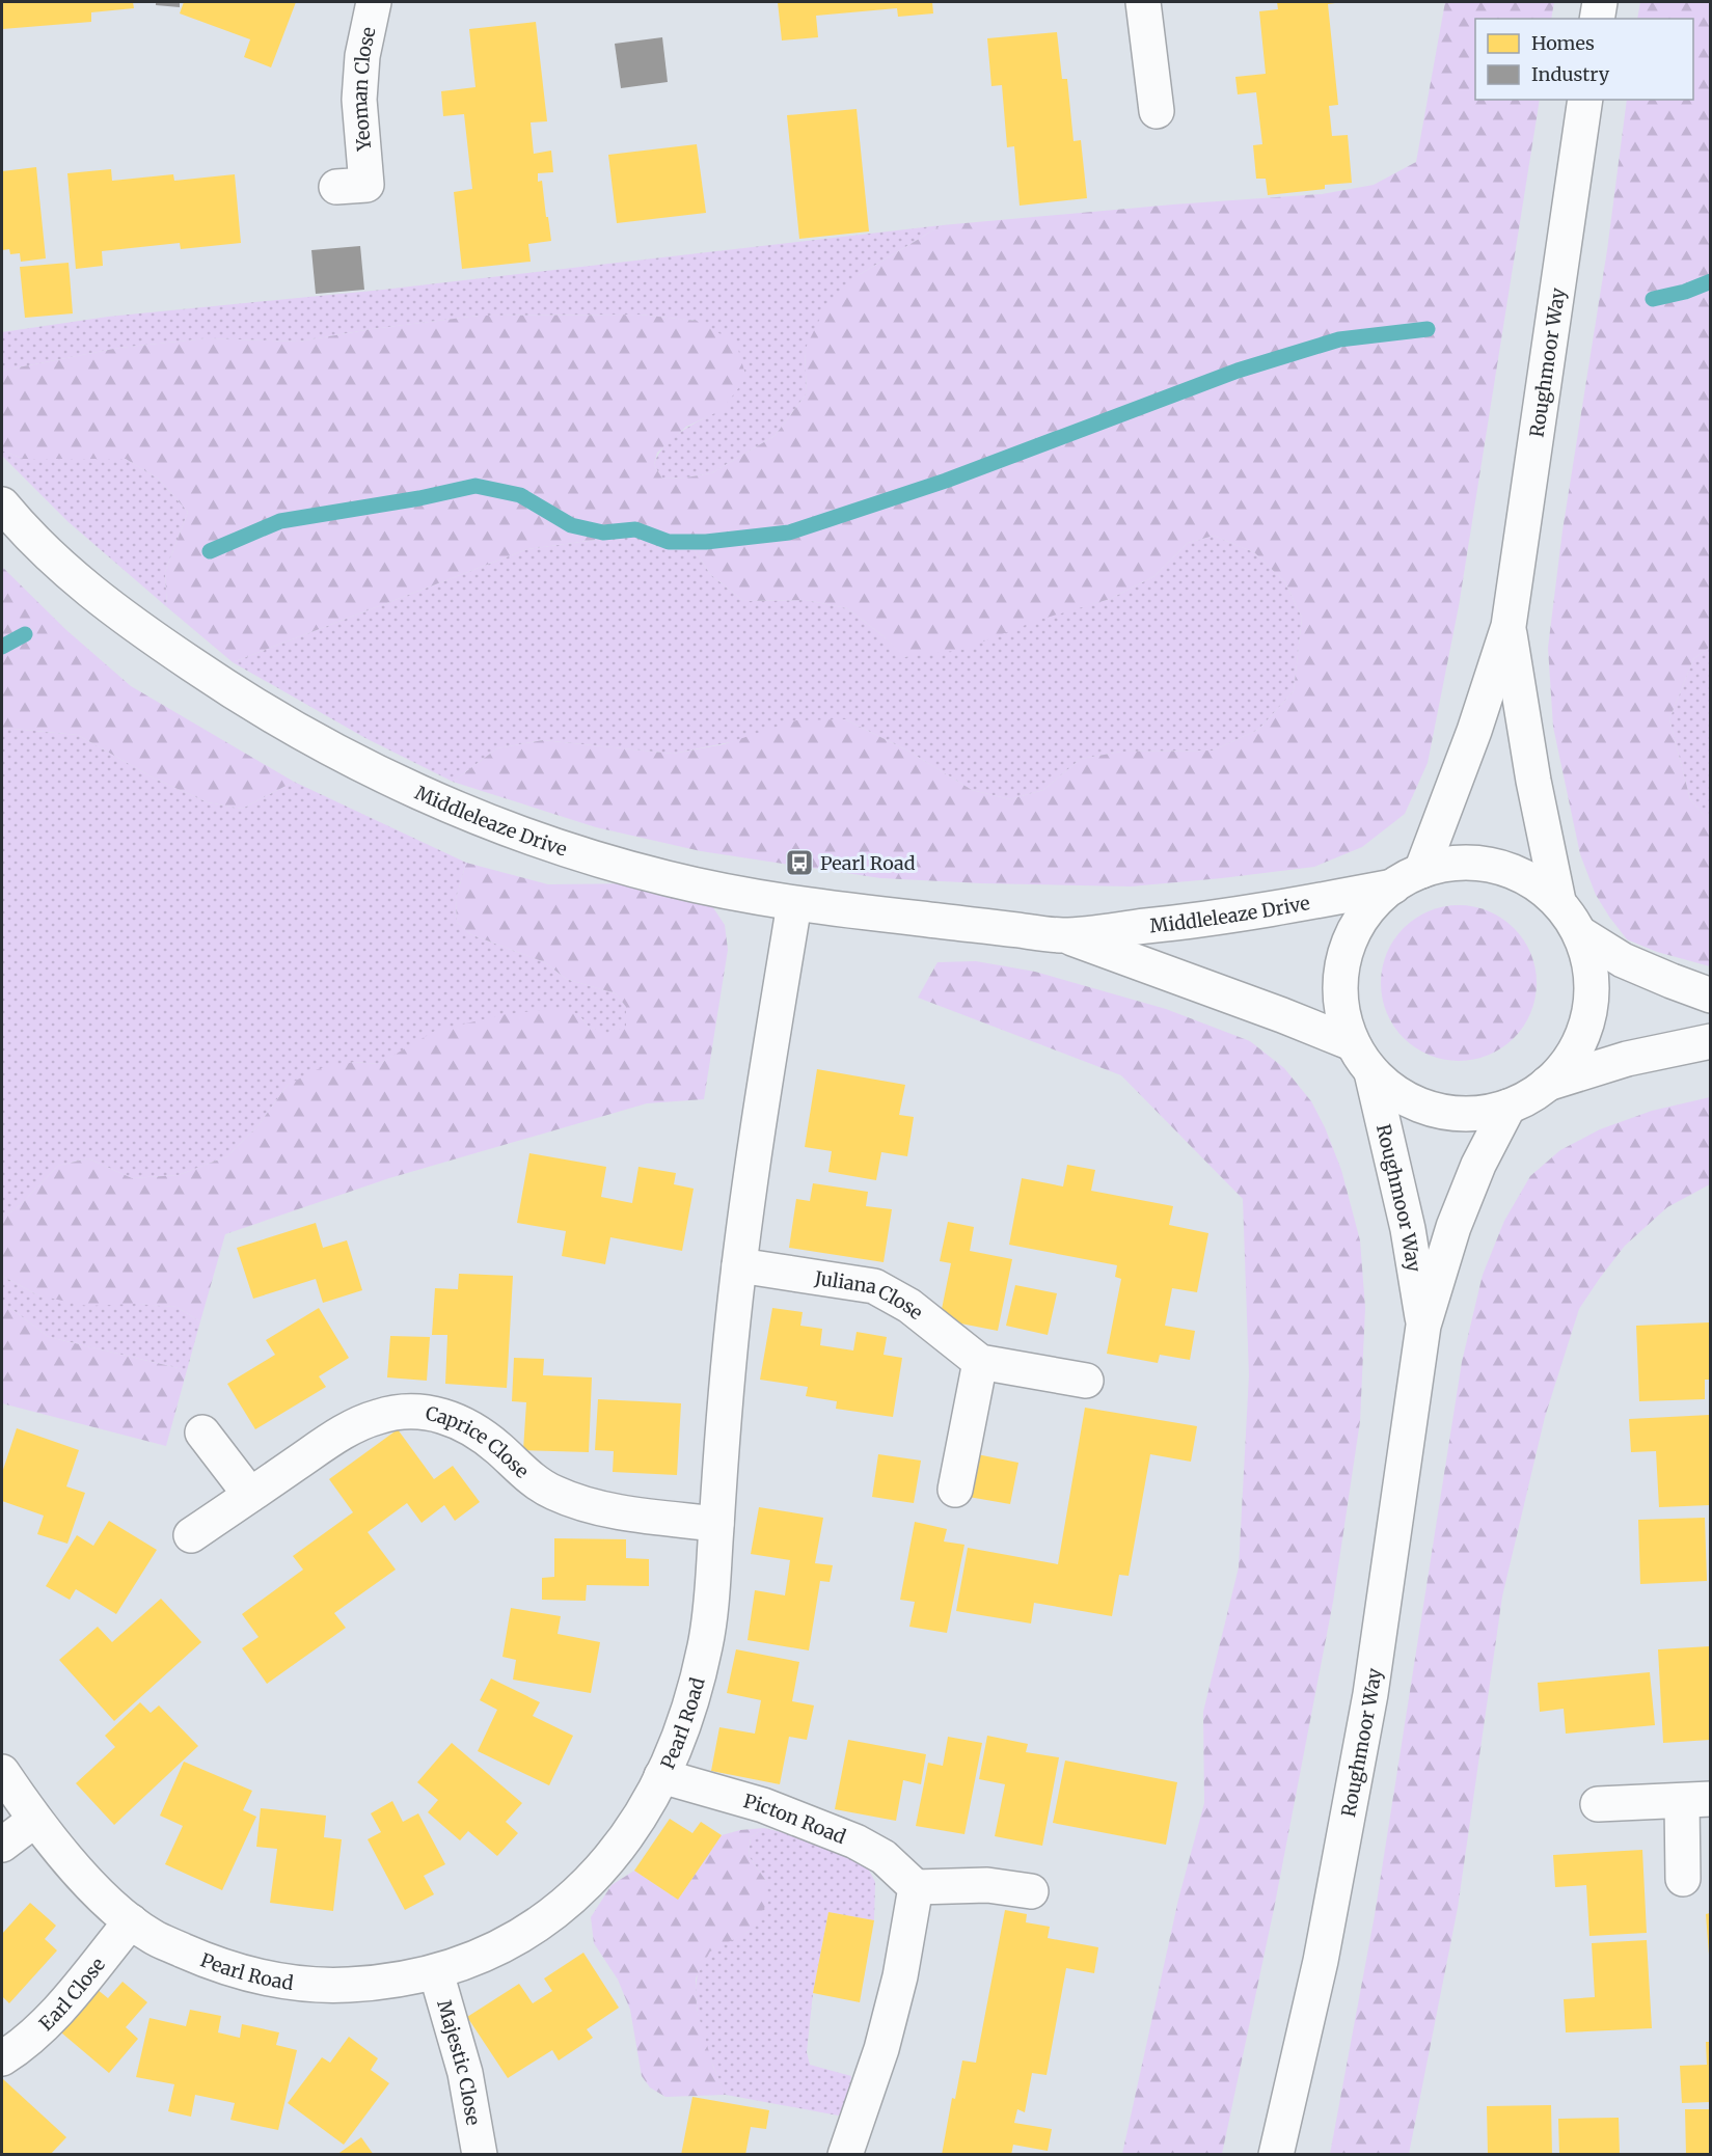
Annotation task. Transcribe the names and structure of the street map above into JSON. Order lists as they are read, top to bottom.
{
  "streets": {
    "street": [
      "Yeoman Close",
      "Roughmoor Way",
      "Middleleaze Drive",
      "Juliana Close",
      "Caprice Close",
      "Pearl Road",
      "Picton Road",
      "Earl Close",
      "Majestic Close"
    ]
  },
  "crossings": [
    ["Roughmoor Way", "Middleleaze Drive"],
    ["Middleleaze Drive", "Pearl Road"],
    ["Juliana Close", "Pearl Road"],
    ["Caprice Close", "Pearl Road"],
    ["Pearl Road", "Picton Road"],
    ["Pearl Road", "Earl Close"],
    ["Pearl Road", "Majestic Close"]
  ],
  "places": {
    "bus stop": ["Pearl Road"]
  },
  "legend": ["Homes", "Industry"]
}
